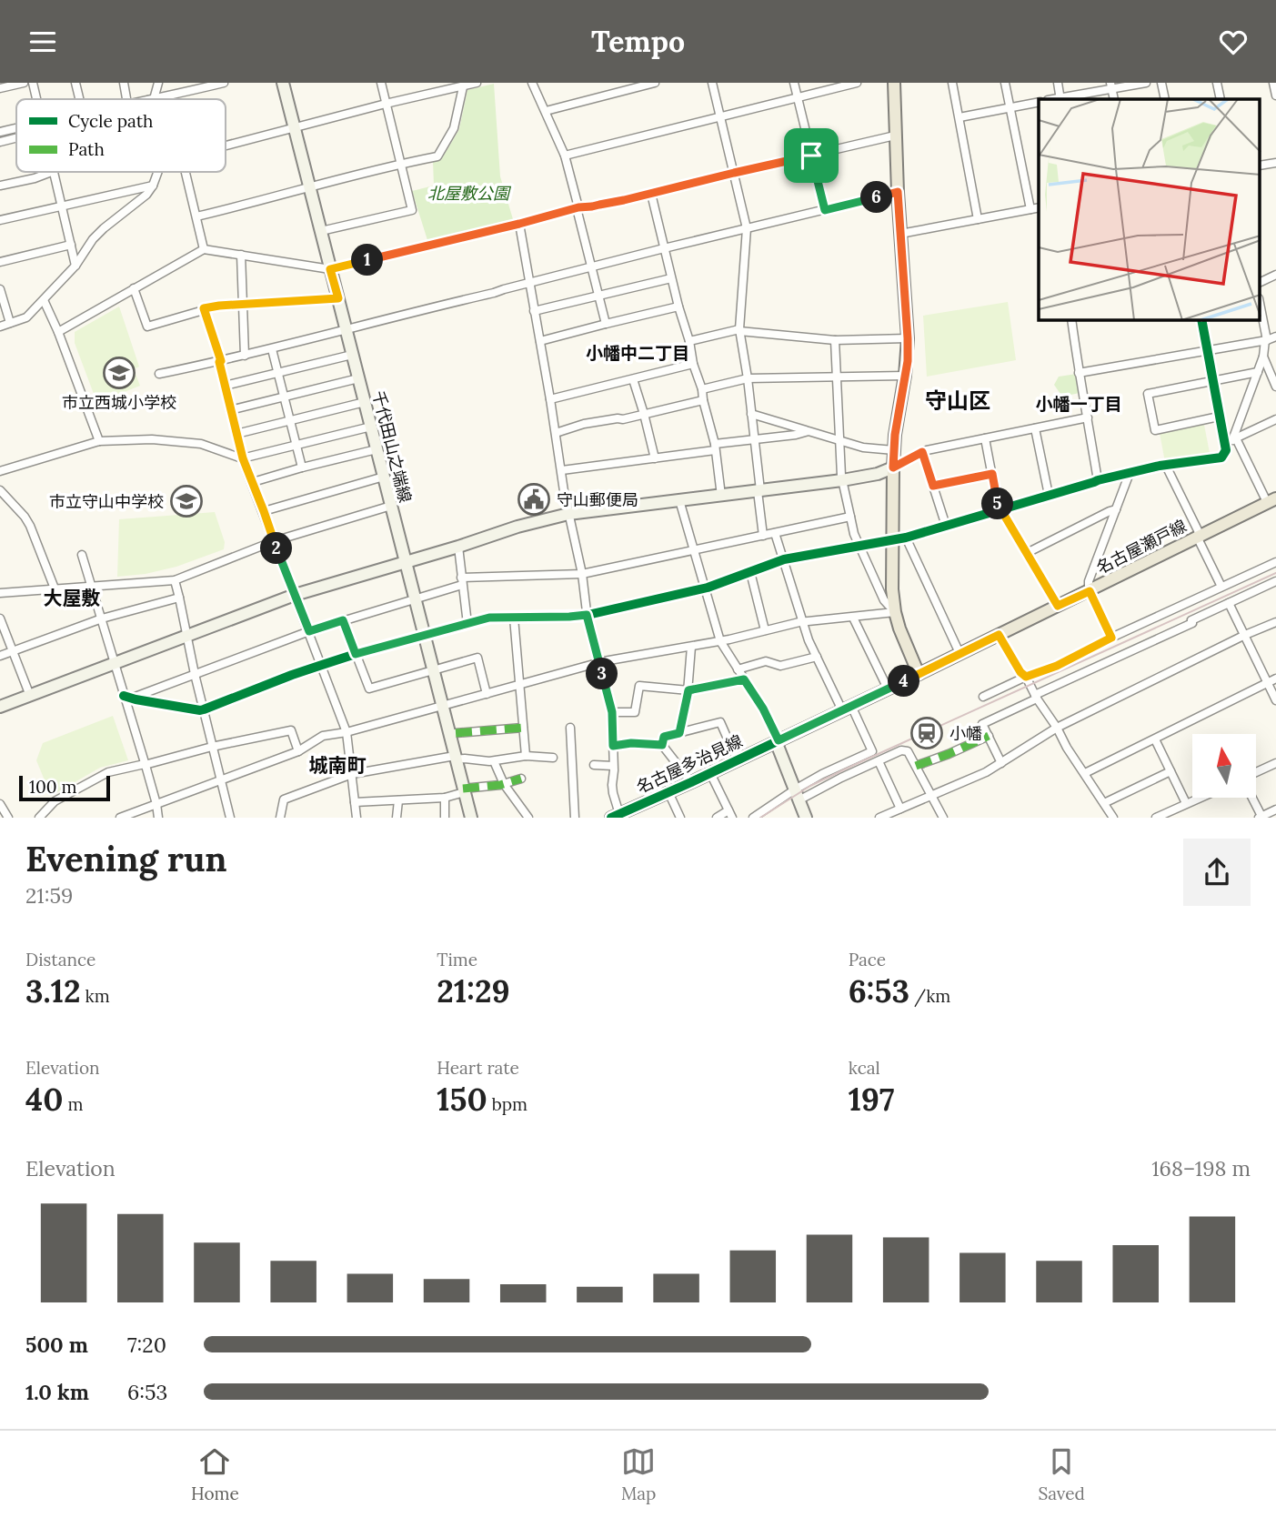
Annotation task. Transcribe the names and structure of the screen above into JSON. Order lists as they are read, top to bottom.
{
  "streets": {
    "main road": ["名古屋瀬戸線", "名古屋多治見線"],
    "street": ["千代田山之端線"]
  },
  "crossings": [
    ["名古屋瀬戸線", "名古屋多治見線"]
  ],
  "districts": [
    "小幡中二丁目",
    "守山区",
    "小幡一丁目",
    "大屋敷",
    "城南町"
  ],
  "parks": ["北屋敷公園"],
  "places": {
    "school or university": ["市立西城小学校", "市立守山中学校"],
    "public building": ["守山郵便局"],
    "station": ["小幡"]
  },
  "legend": ["Cycle path", "Path"],
  "scale_bar": "100 m",
  "north": "top",
  "page": {
    "header": "Tempo",
    "pins": [
      "6",
      "1",
      "5",
      "2",
      "3",
      "4"
    ],
    "scale": "100 m",
    "heading": ["Evening run", "21:59"],
    "stats": [
      ["Distance", "3.12 km"],
      ["Time", "21:29"],
      ["Pace", "6:53 /km"],
      ["Elevation", "40 m"],
      ["Heart rate", "150 bpm"],
      ["kcal", "197"]
    ],
    "chart": ["Elevation", "168–198 m"],
    "list": [
      {
        "name": "500 m",
        "note": "7:20"
      },
      {
        "name": "1.0 km",
        "note": "6:53"
      }
    ],
    "tabs": ["Home", "Map", "Saved"]
  }
}
